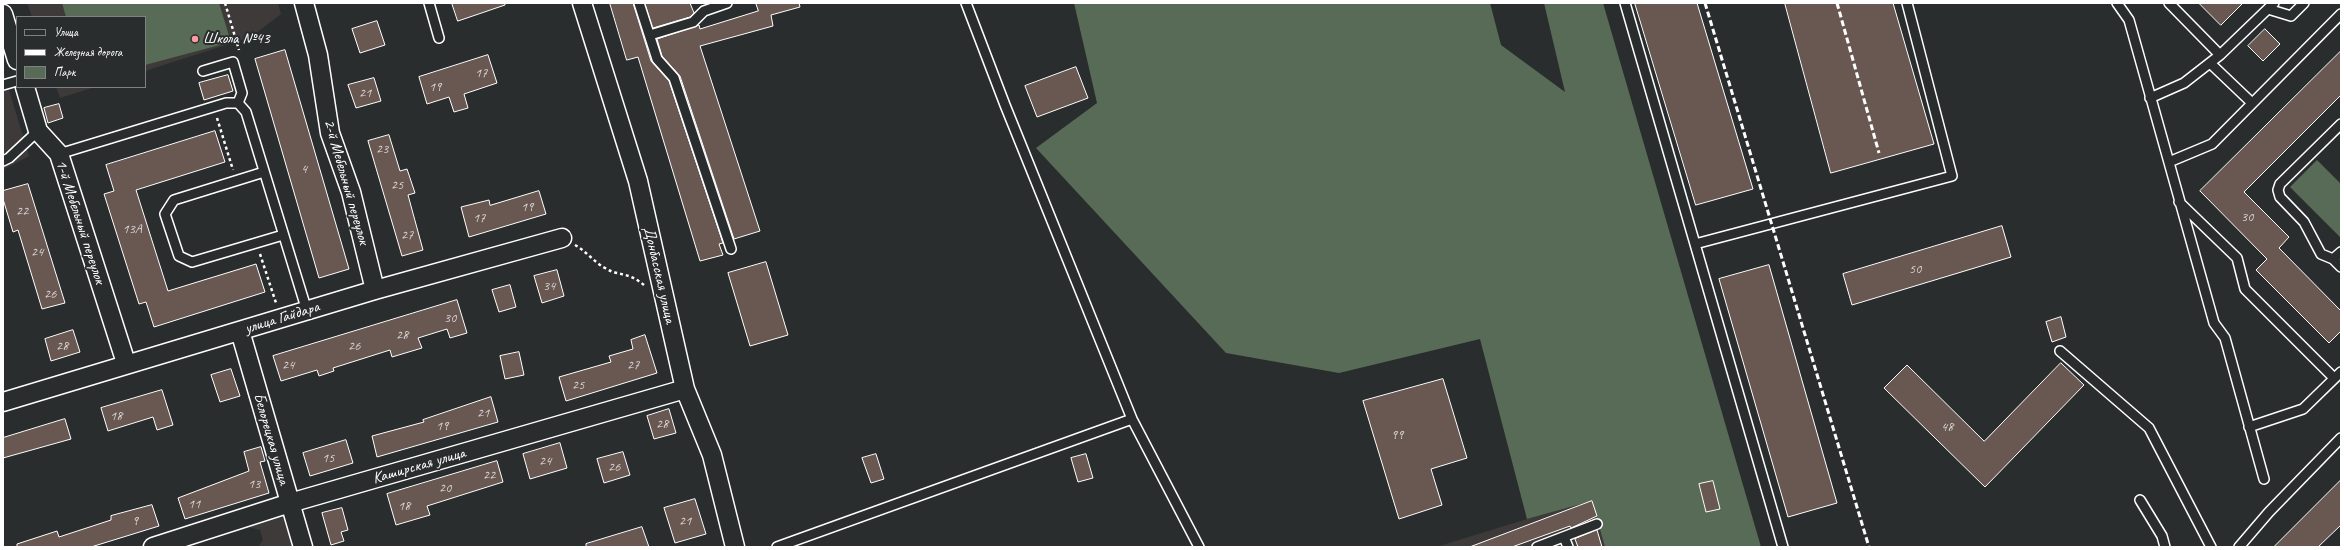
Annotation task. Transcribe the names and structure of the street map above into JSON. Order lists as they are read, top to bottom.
{
  "streets": {
    "street": [
      "2-й Мебельный переулок",
      "1-й Мебельный переулок",
      "Донбасская улица",
      "улица Гайдара",
      "Белорецкая улица",
      "Каширская улица"
    ]
  },
  "crossings": [
    ["2-й Мебельный переулок", "улица Гайдара"],
    ["1-й Мебельный переулок", "улица Гайдара"],
    ["Донбасская улица", "Каширская улица"],
    ["улица Гайдара", "Белорецкая улица"],
    ["Белорецкая улица", "Каширская улица"]
  ],
  "places": ["Школа №43"],
  "house_numbers": [
    "17",
    "19",
    "21",
    "23",
    "4",
    "25",
    "19",
    "22",
    "30",
    "17",
    "13А",
    "27",
    "24",
    "50",
    "34",
    "26",
    "30",
    "28",
    "28",
    "26",
    "24",
    "27",
    "25",
    "21",
    "18",
    "28",
    "19",
    "48",
    "99",
    "15",
    "24",
    "26",
    "22",
    "13",
    "20",
    "11",
    "18",
    "9",
    "21"
  ],
  "legend": ["Улица", "Железная дорога", "Парк"]
}
